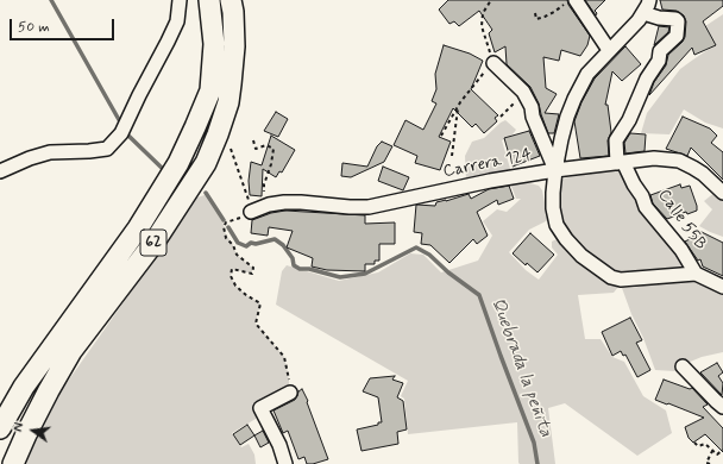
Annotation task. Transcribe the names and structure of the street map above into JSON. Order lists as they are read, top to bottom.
{
  "streets": {
    "highway": ["62"],
    "street": ["Carrera 124", "Calle 55B"]
  },
  "crossings": [
    ["Carrera 124", "Calle 55B"]
  ],
  "water": ["Quebrada la peñita"],
  "scale_bar": "50 m",
  "north": "left"
}
